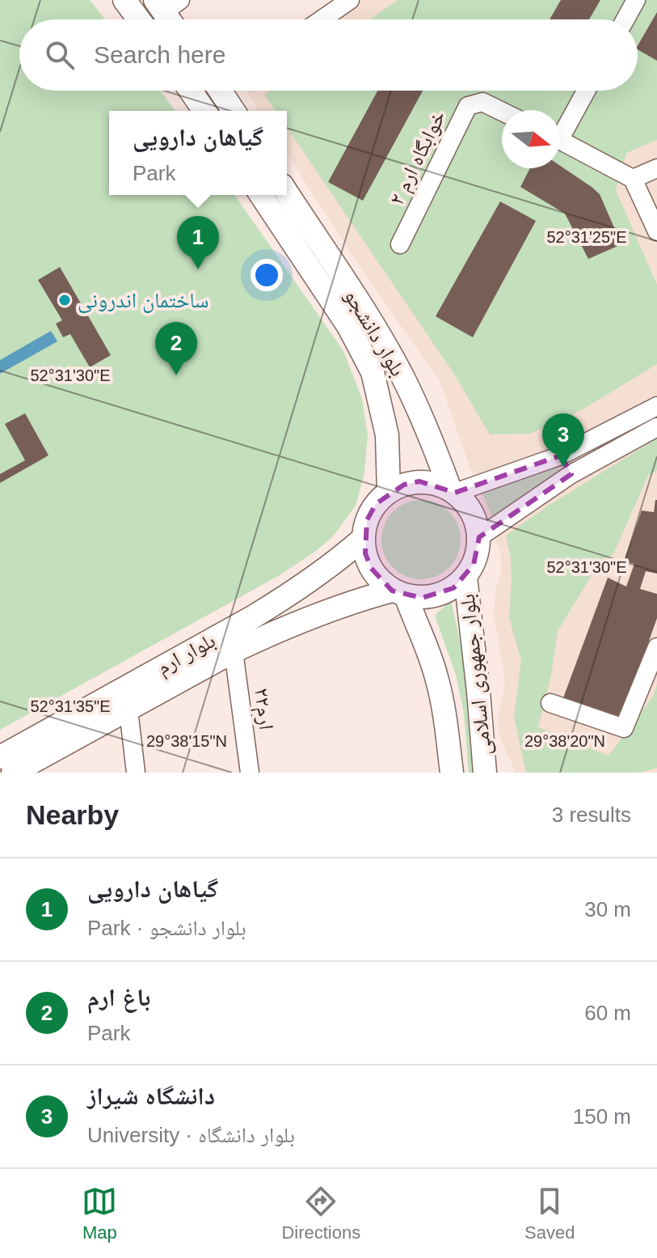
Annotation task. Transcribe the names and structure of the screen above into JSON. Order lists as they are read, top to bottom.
{
  "streets": {
    "main road": ["بلوار دانشجو", "بلوار ارم", "بلوار جمهوری اسلامی"],
    "street": ["خوابگاه ارم ۲", "ارم۲۲"]
  },
  "crossings": [
    ["بلوار دانشجو", "بلوار ارم"],
    ["بلوار دانشجو", "بلوار جمهوری اسلامی"],
    ["بلوار ارم", "بلوار جمهوری اسلامی"],
    ["بلوار ارم", "ارم۲۲"]
  ],
  "places": ["ساختمان اندرونی"],
  "north": "right",
  "page": {
    "search": "Search here",
    "popup": ["گیاهان دارویی", "Park"],
    "pins": ["1", "2", "3"],
    "heading": ["Nearby", "3 results"],
    "list": [
      {
        "mark": "1",
        "name": "گیاهان دارویی",
        "note": "Park · بلوار دانشجو",
        "value": "30 m"
      },
      {
        "mark": "2",
        "name": "باغ ارم",
        "note": "Park",
        "value": "60 m"
      },
      {
        "mark": "3",
        "name": "دانشگاه شیراز",
        "note": "University · بلوار دانشگاه",
        "value": "150 m"
      }
    ],
    "nav": ["Map", "Directions", "Saved"]
  },
  "coordinates": [
    "52°31'25\"E",
    "52°31'30\"E",
    "52°31'35\"E",
    "29°38'15\"N",
    "29°38'20\"N"
  ]
}
